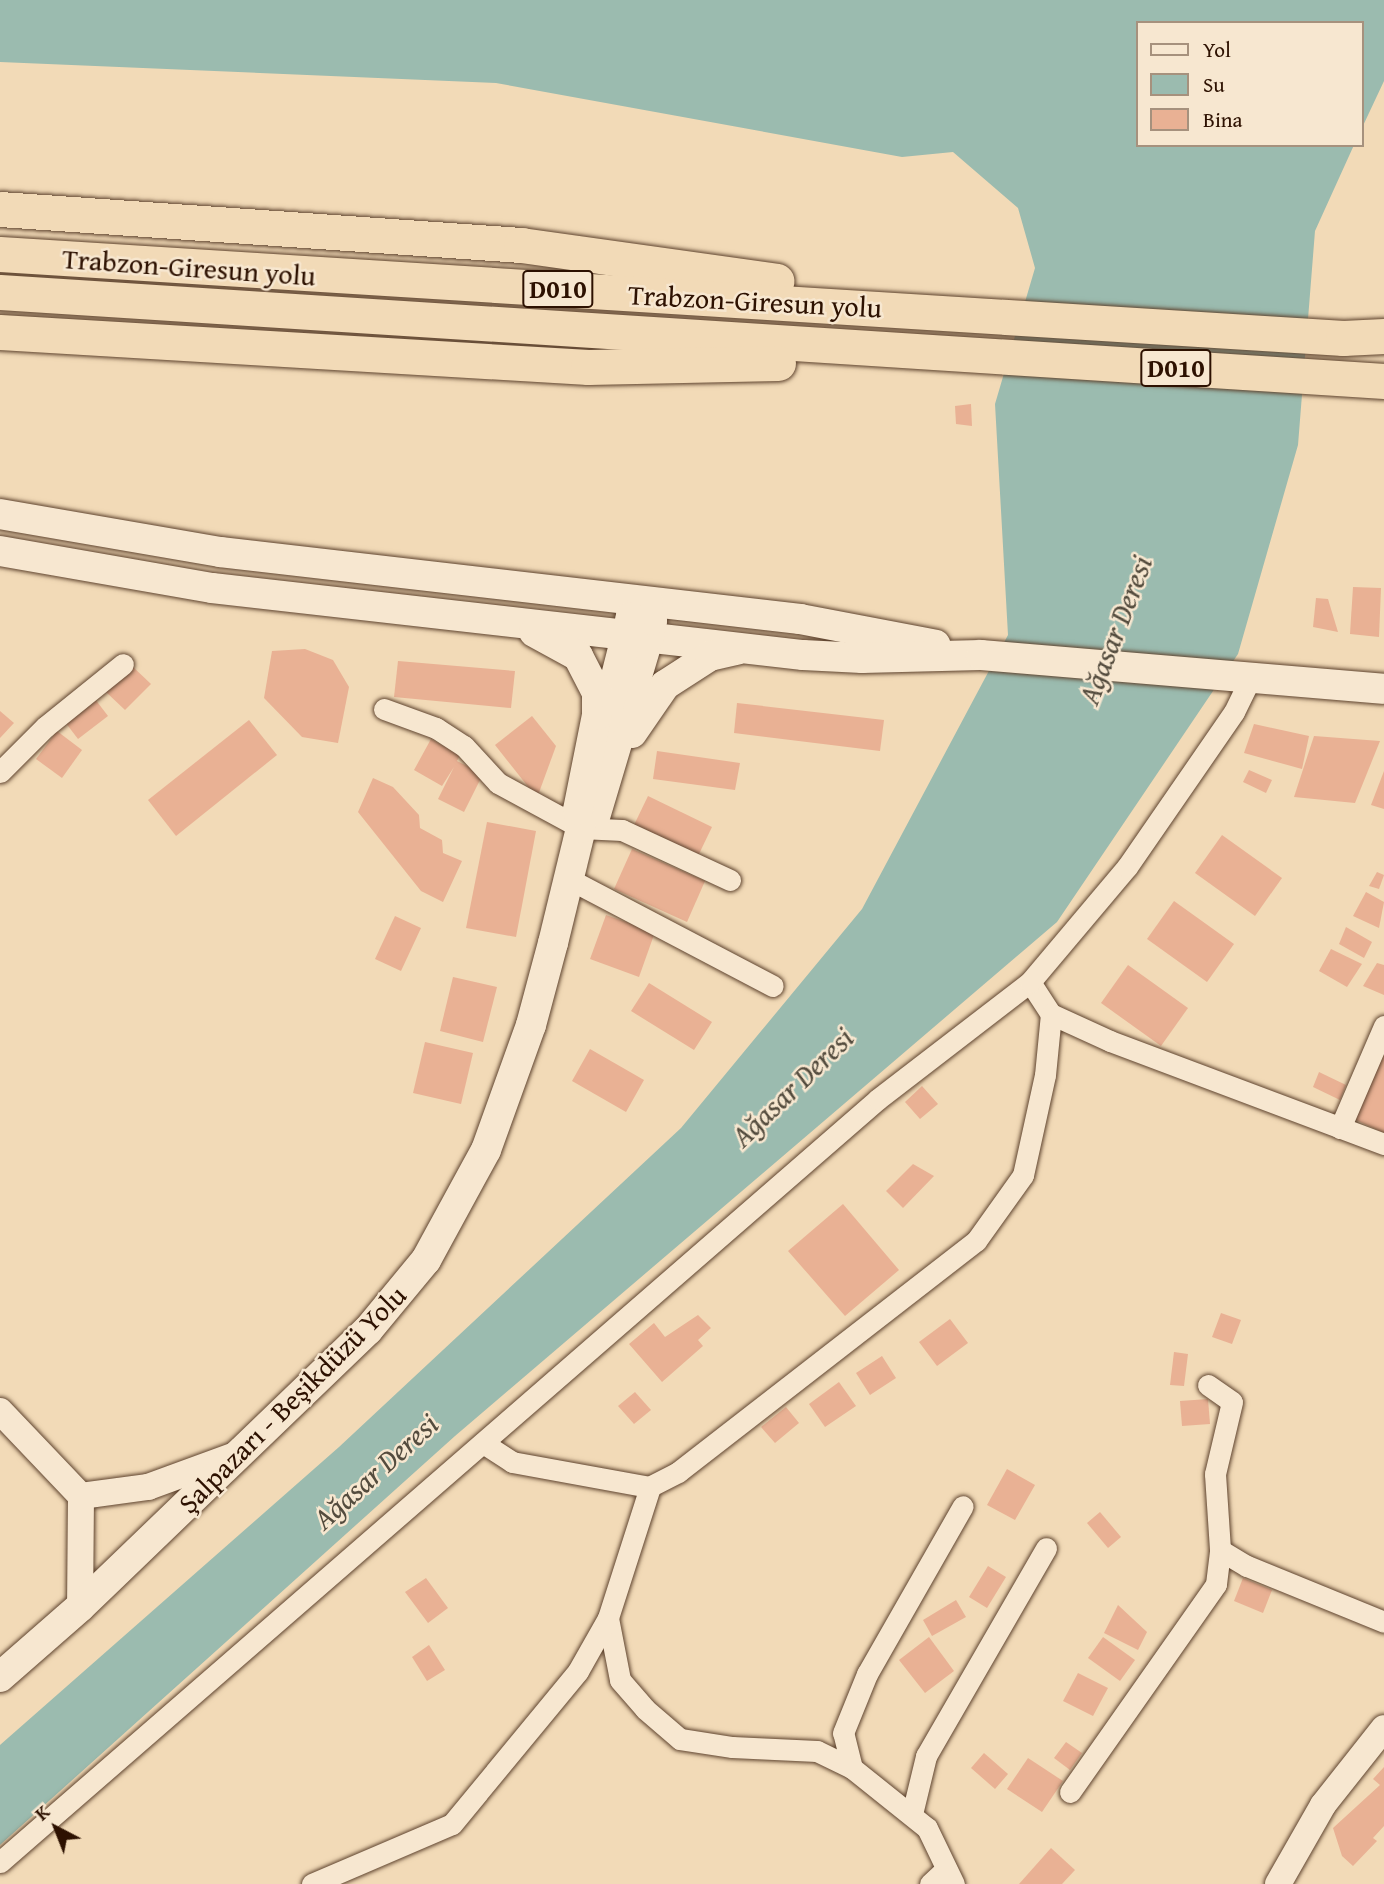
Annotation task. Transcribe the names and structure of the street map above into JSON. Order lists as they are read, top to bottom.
{
  "streets": {
    "highway": ["Trabzon-Giresun yolu", "D010"],
    "main road": ["Şalpazarı - Beşikdüzü Yolu"]
  },
  "water": ["Ağasar Deresi"],
  "legend": ["Yol", "Su", "Bina"],
  "north": "top left"
}
